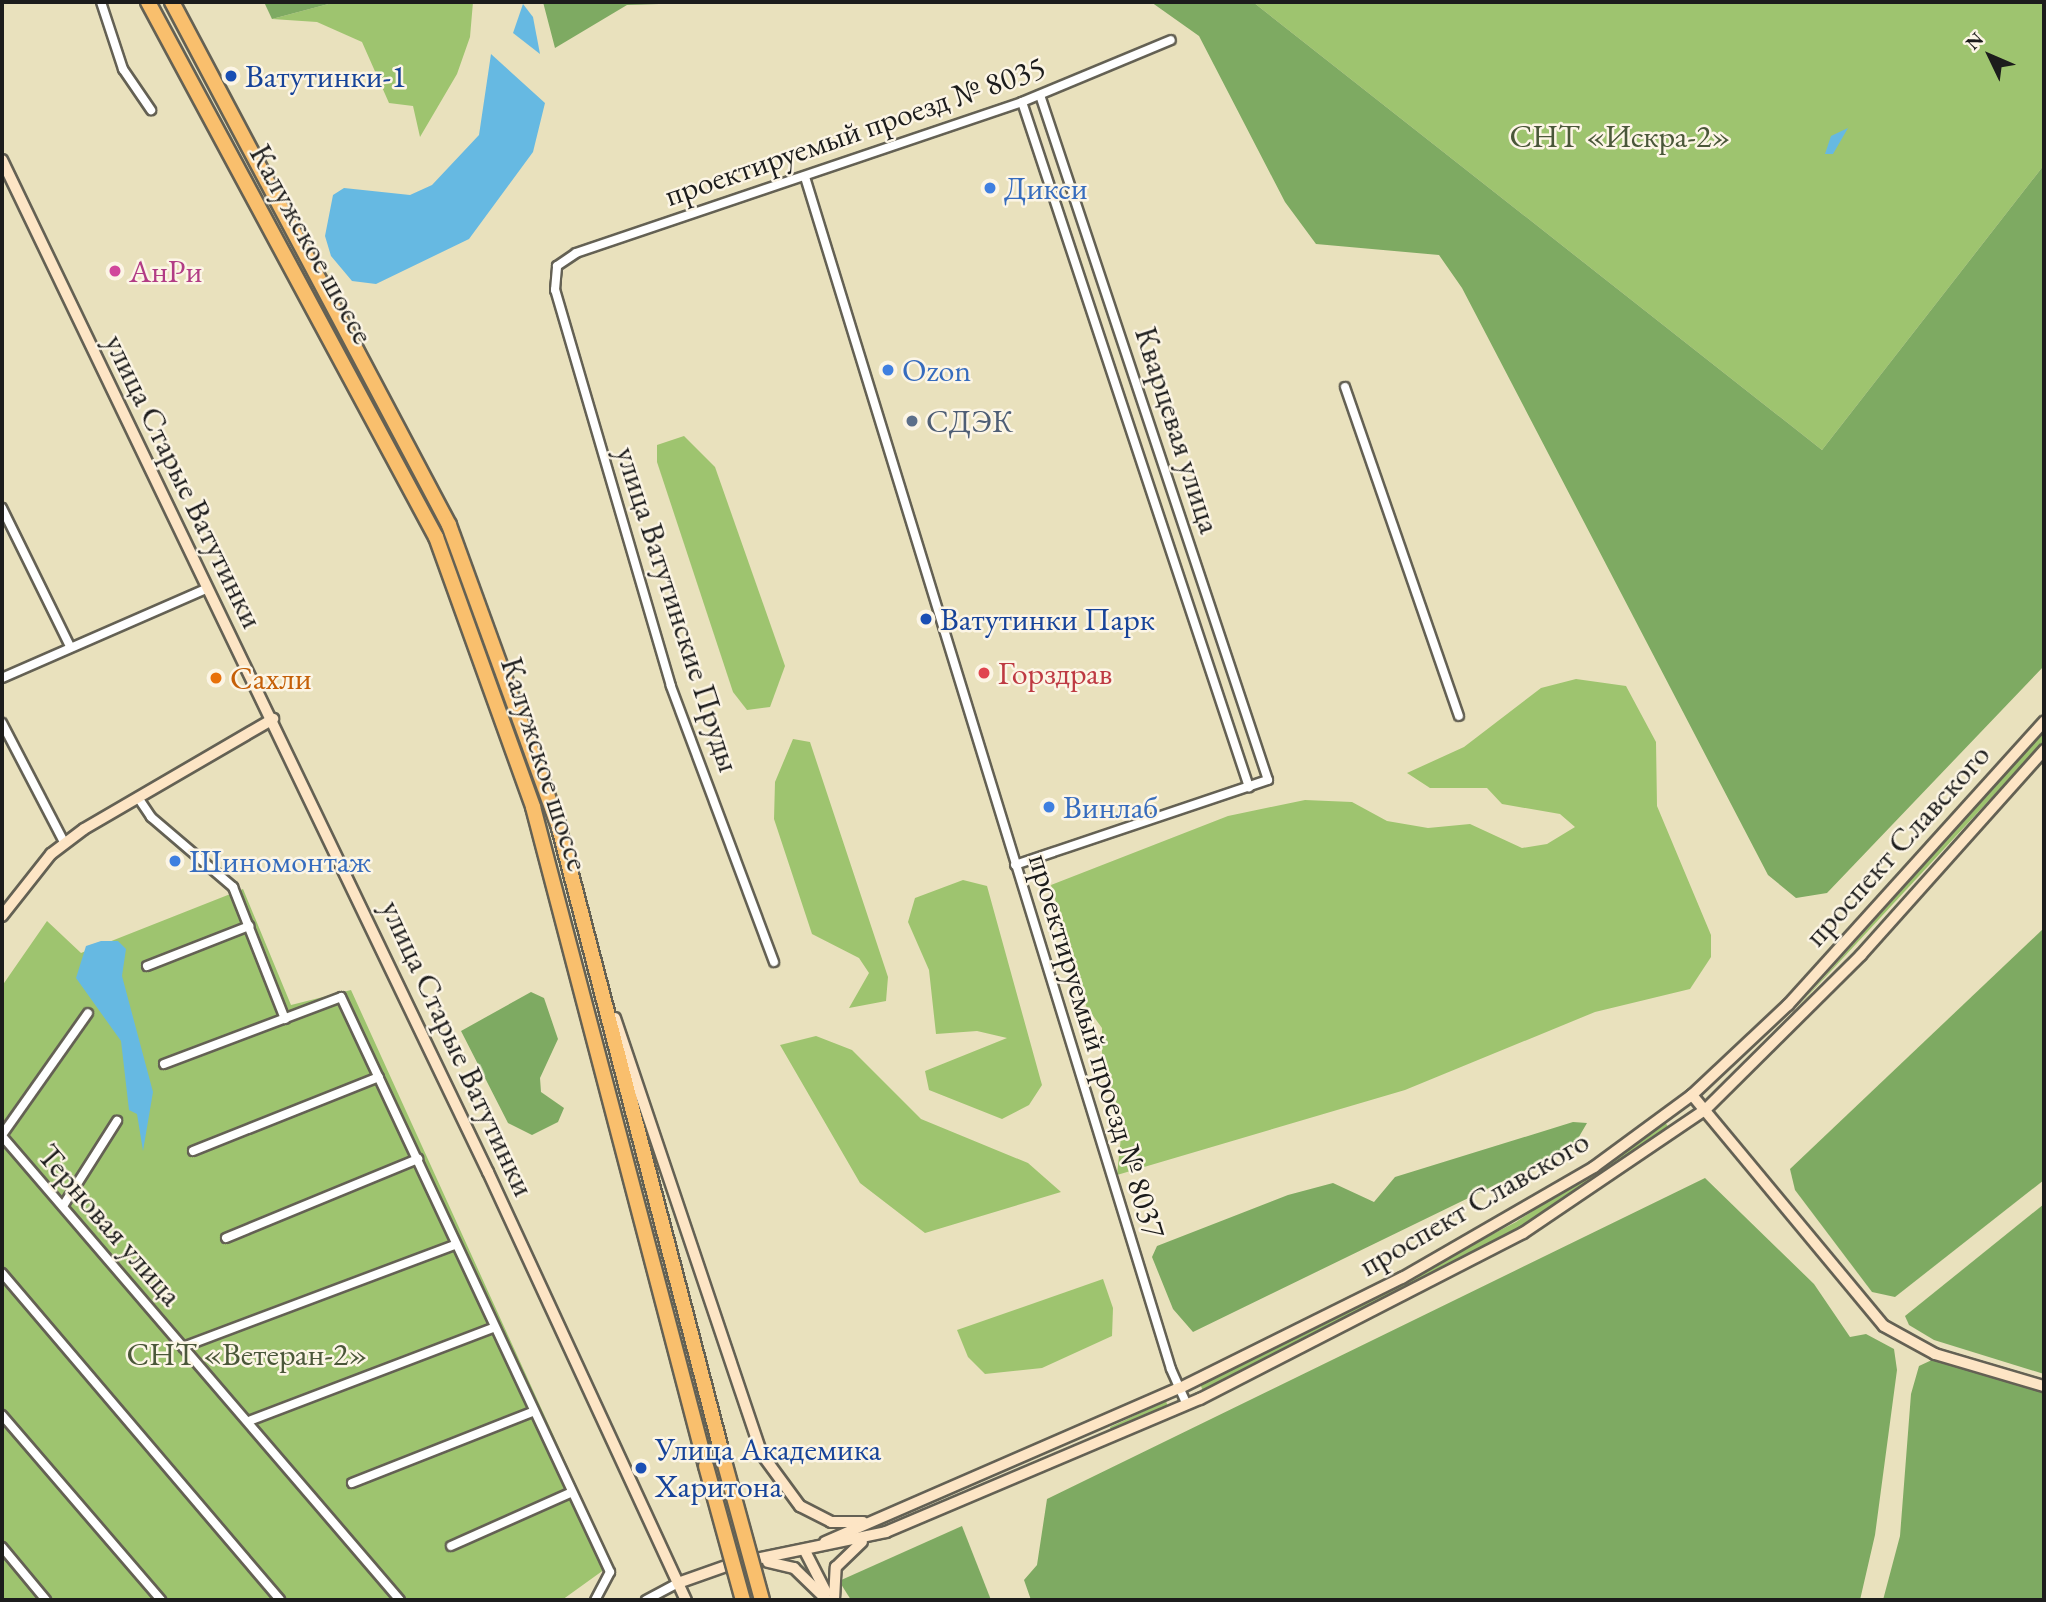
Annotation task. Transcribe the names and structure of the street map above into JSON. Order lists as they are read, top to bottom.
{
  "streets": {
    "highway": ["Калужское шоссе"],
    "main road": ["улица Старые Ватутинки", "проспект Славского"],
    "street": [
      "проектируемый проезд № 8035",
      "Кварцевая улица",
      "улица Ватутинские Пруды",
      "проектируемый проезд № 8037",
      "Терновая улица"
    ]
  },
  "crossings": [
    ["проектируемый проезд № 8035", "Кварцевая улица"],
    ["проектируемый проезд № 8035", "улица Ватутинские Пруды"],
    ["проектируемый проезд № 8035", "проектируемый проезд № 8037"],
    ["улица Старые Ватутинки", "проспект Славского"],
    ["проспект Славского", "проектируемый проезд № 8037"]
  ],
  "parks": ["СНТ «Искра-2»", "СНТ «Ветеран-2»"],
  "places": [
    "Ватутинки-1",
    "Дикси",
    "АнРи",
    "Ozon",
    "СДЭК",
    "Ватутинки Парк",
    "Горздрав",
    "Сахли",
    "Винлаб",
    "Шиномонтаж",
    "Улица Академика Харитона"
  ],
  "north": "top left"
}
